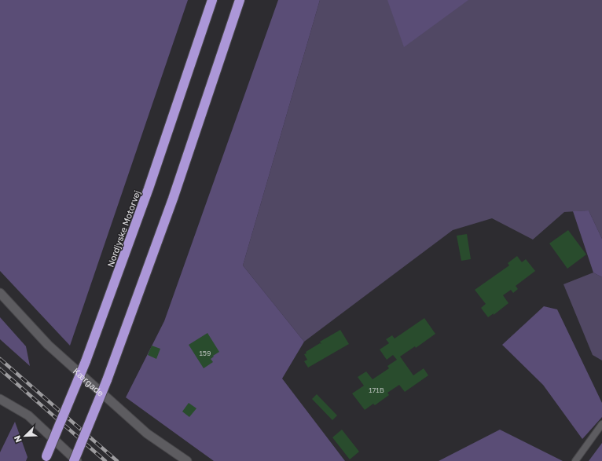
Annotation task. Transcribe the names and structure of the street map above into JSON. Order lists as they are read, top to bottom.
{
  "streets": {
    "highway": ["Nordjyske Motorvej"],
    "street": ["Kærgade"]
  },
  "house_numbers": ["159", "171B"],
  "north": "bottom left"
}
